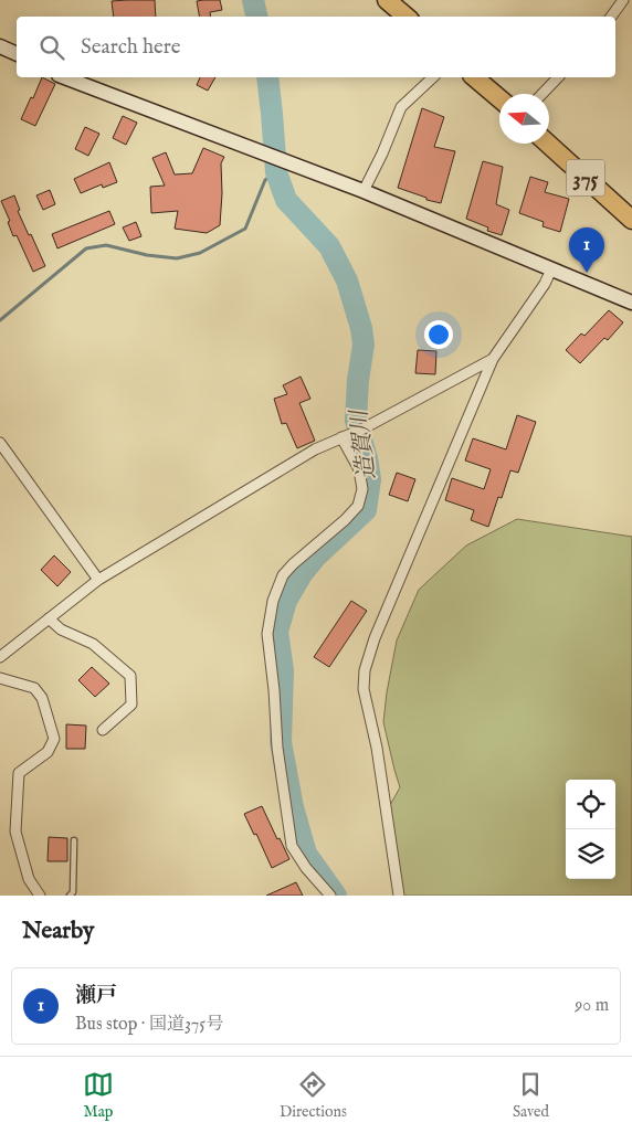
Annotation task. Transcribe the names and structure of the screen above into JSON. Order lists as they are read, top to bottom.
{
  "streets": {
    "highway": ["375"]
  },
  "water": ["造賀川"],
  "north": "left",
  "page": {
    "search": "Search here",
    "pins": "1",
    "heading": "Nearby",
    "list": [
      {
        "mark": "1",
        "name": "瀬戸",
        "note": "Bus stop · 国道375号",
        "value": "90 m"
      }
    ],
    "nav": ["Map", "Directions", "Saved"]
  }
}
